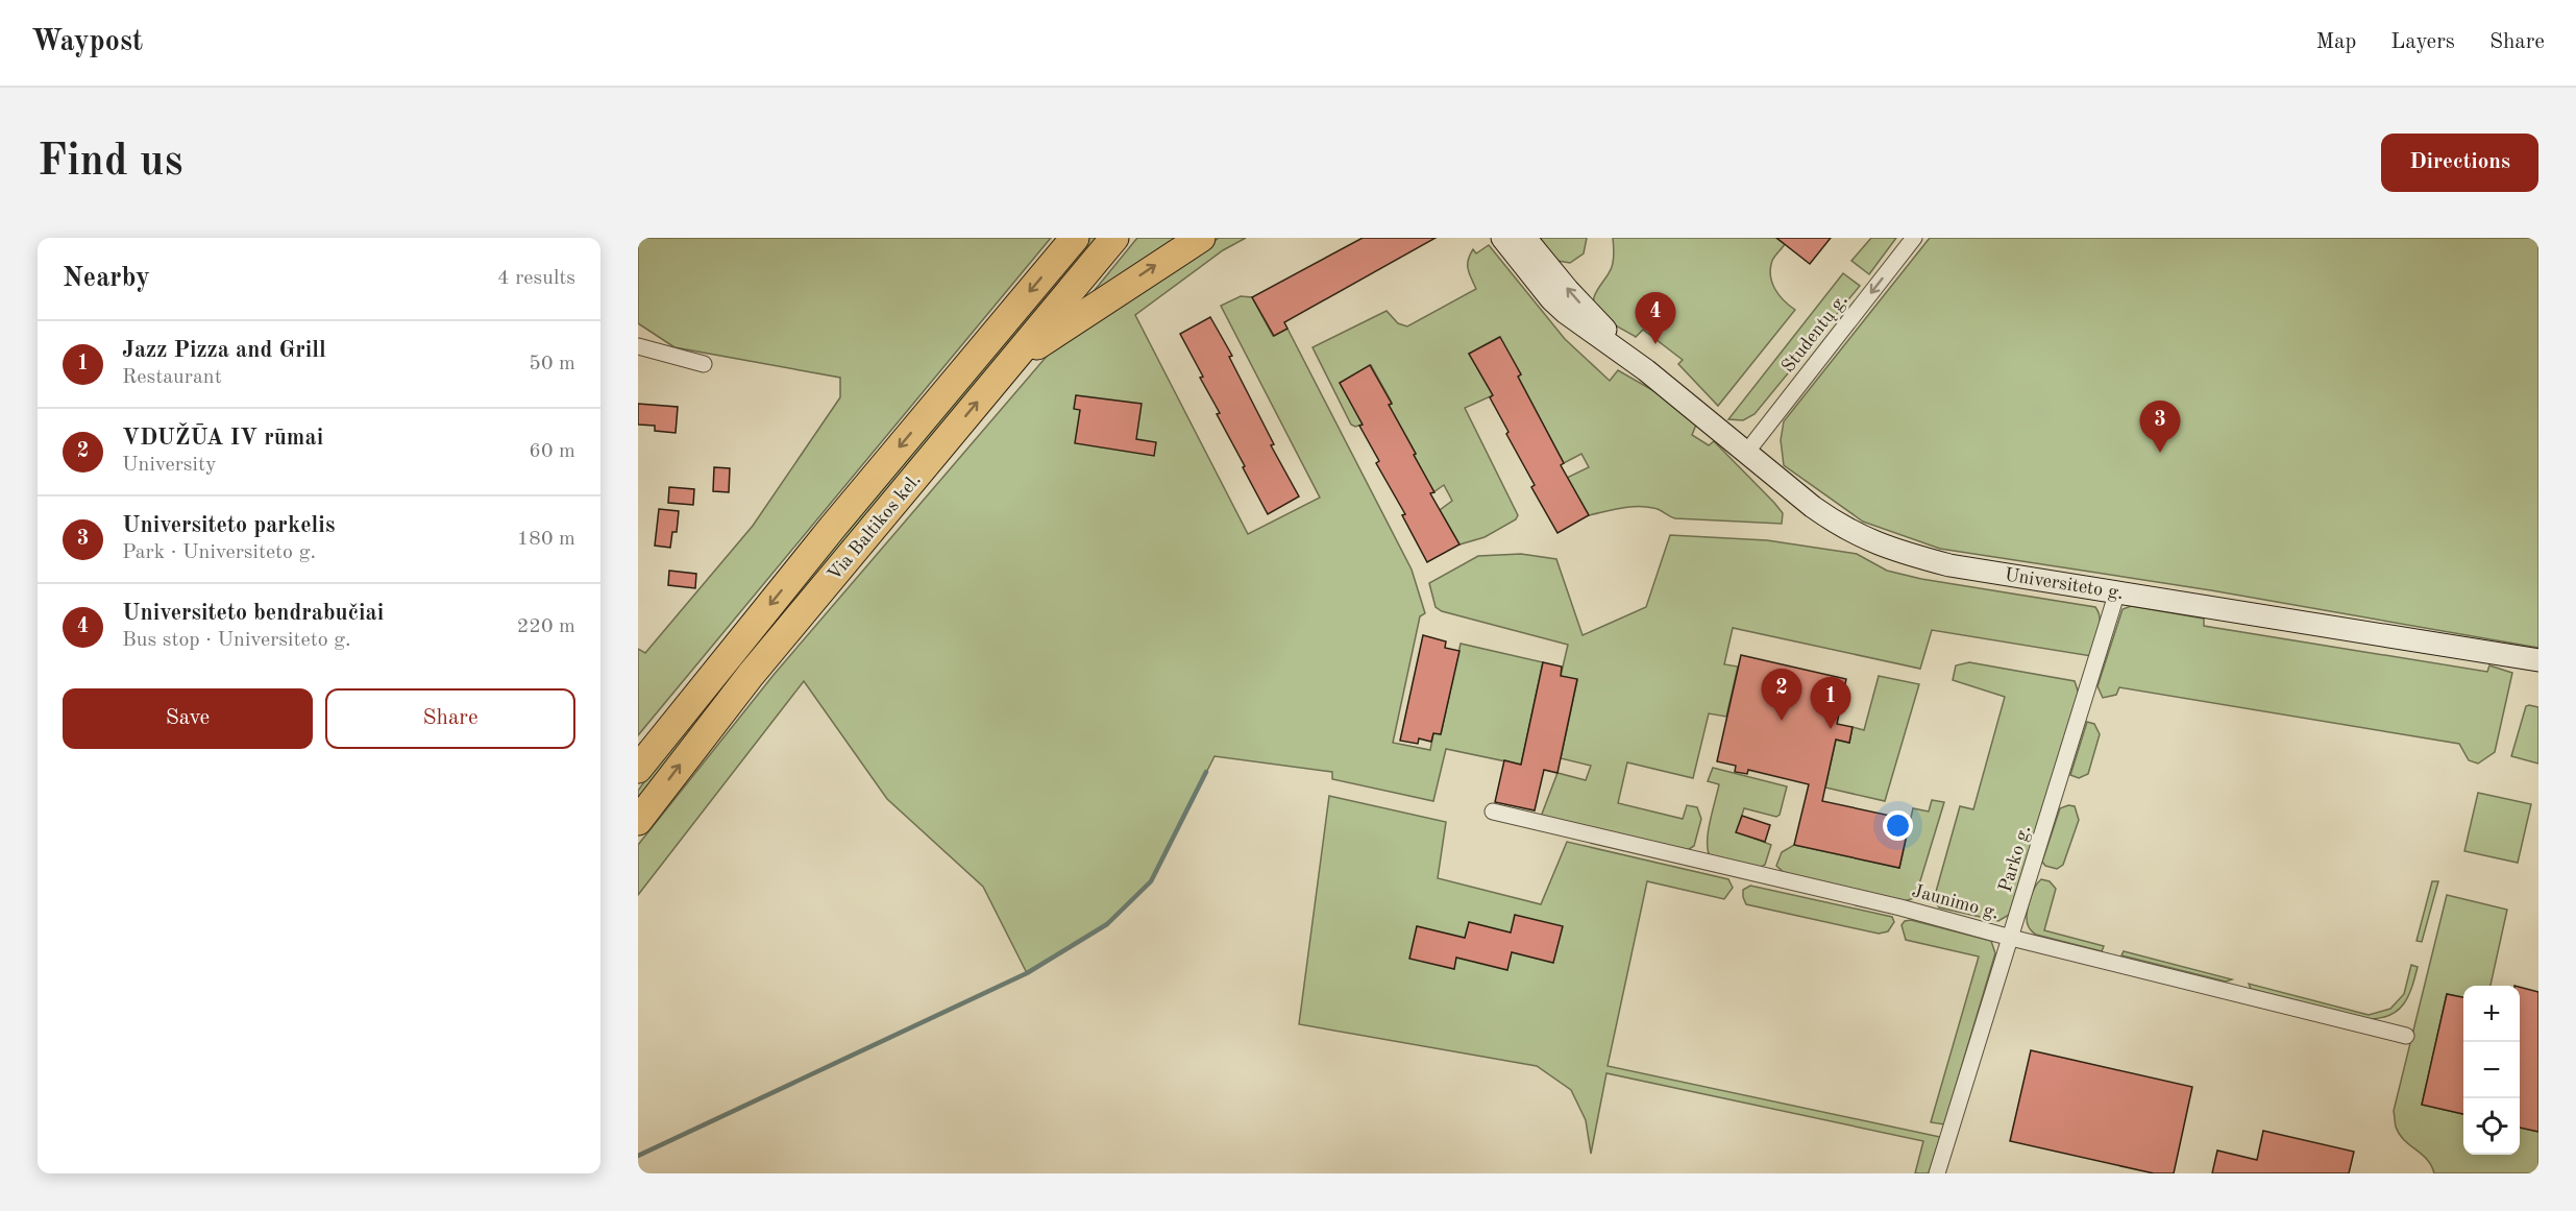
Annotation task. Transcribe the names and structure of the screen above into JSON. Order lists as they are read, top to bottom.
{
  "streets": {
    "highway": ["Via Baltikos kel."],
    "main road": ["Universiteto g."],
    "street": ["Studentų g.", "Parko g.", "Jaunimo g."]
  },
  "crossings": [
    ["Studentų g.", "Universiteto g."],
    ["Universiteto g.", "Parko g."],
    ["Parko g.", "Jaunimo g."]
  ],
  "one_way": ["Studentų g."],
  "page": {
    "header": "Waypost",
    "nav": ["Map", "Layers", "Share"],
    "buttons": [
      "Directions",
      ["Save", "Share"]
    ],
    "title": "Find us",
    "heading": ["Nearby", "4 results"],
    "pins": [
      "4",
      "3",
      "2",
      "1"
    ],
    "list": [
      {
        "mark": "1",
        "name": "Jazz Pizza and Grill",
        "note": "Restaurant",
        "value": "50 m"
      },
      {
        "mark": "2",
        "name": "VDUŽŪA IV rūmai",
        "note": "University",
        "value": "60 m"
      },
      {
        "mark": "3",
        "name": "Universiteto parkelis",
        "note": "Park · Universiteto g.",
        "value": "180 m"
      },
      {
        "mark": "4",
        "name": "Universiteto bendrabučiai",
        "note": "Bus stop · Universiteto g.",
        "value": "220 m"
      }
    ],
    "map_buttons": ["+", "−"]
  }
}
